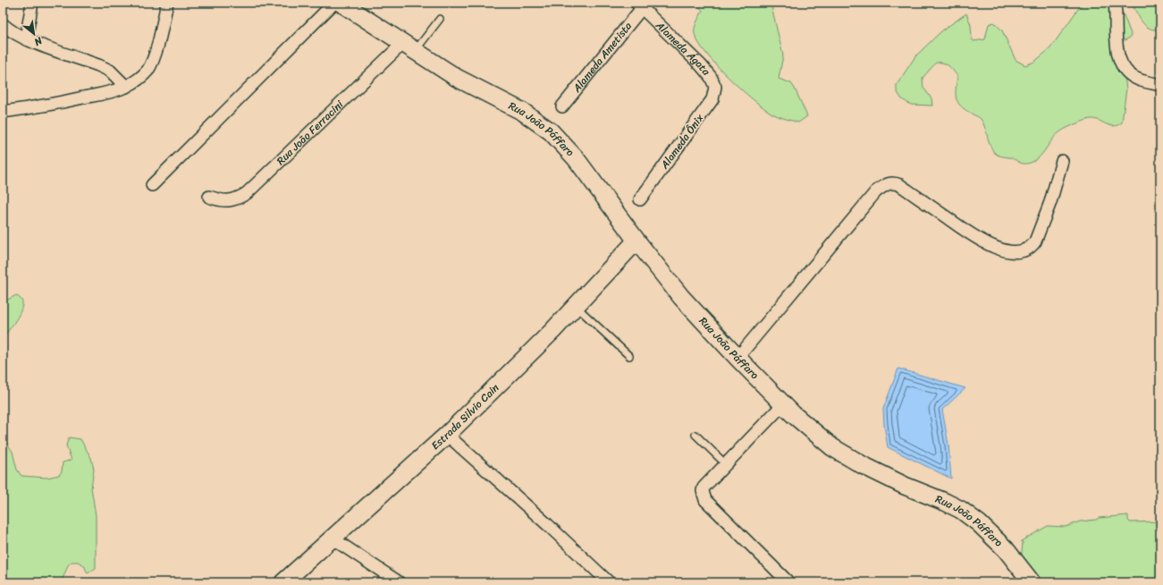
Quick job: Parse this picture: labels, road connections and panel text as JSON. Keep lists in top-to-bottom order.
{
  "streets": {
    "street": [
      "Alameda Ágata",
      "Alameda Ametista",
      "Rua João Páffaro",
      "Rua João Ferracini",
      "Alameda Ônix",
      "Estrada Silvio Cain"
    ]
  },
  "crossings": [
    ["Alameda Ágata", "Alameda Ametista"],
    ["Alameda Ágata", "Alameda Ônix"],
    ["Rua João Páffaro", "Rua João Ferracini"],
    ["Rua João Páffaro", "Estrada Silvio Cain"]
  ],
  "north": "bottom right"
}
